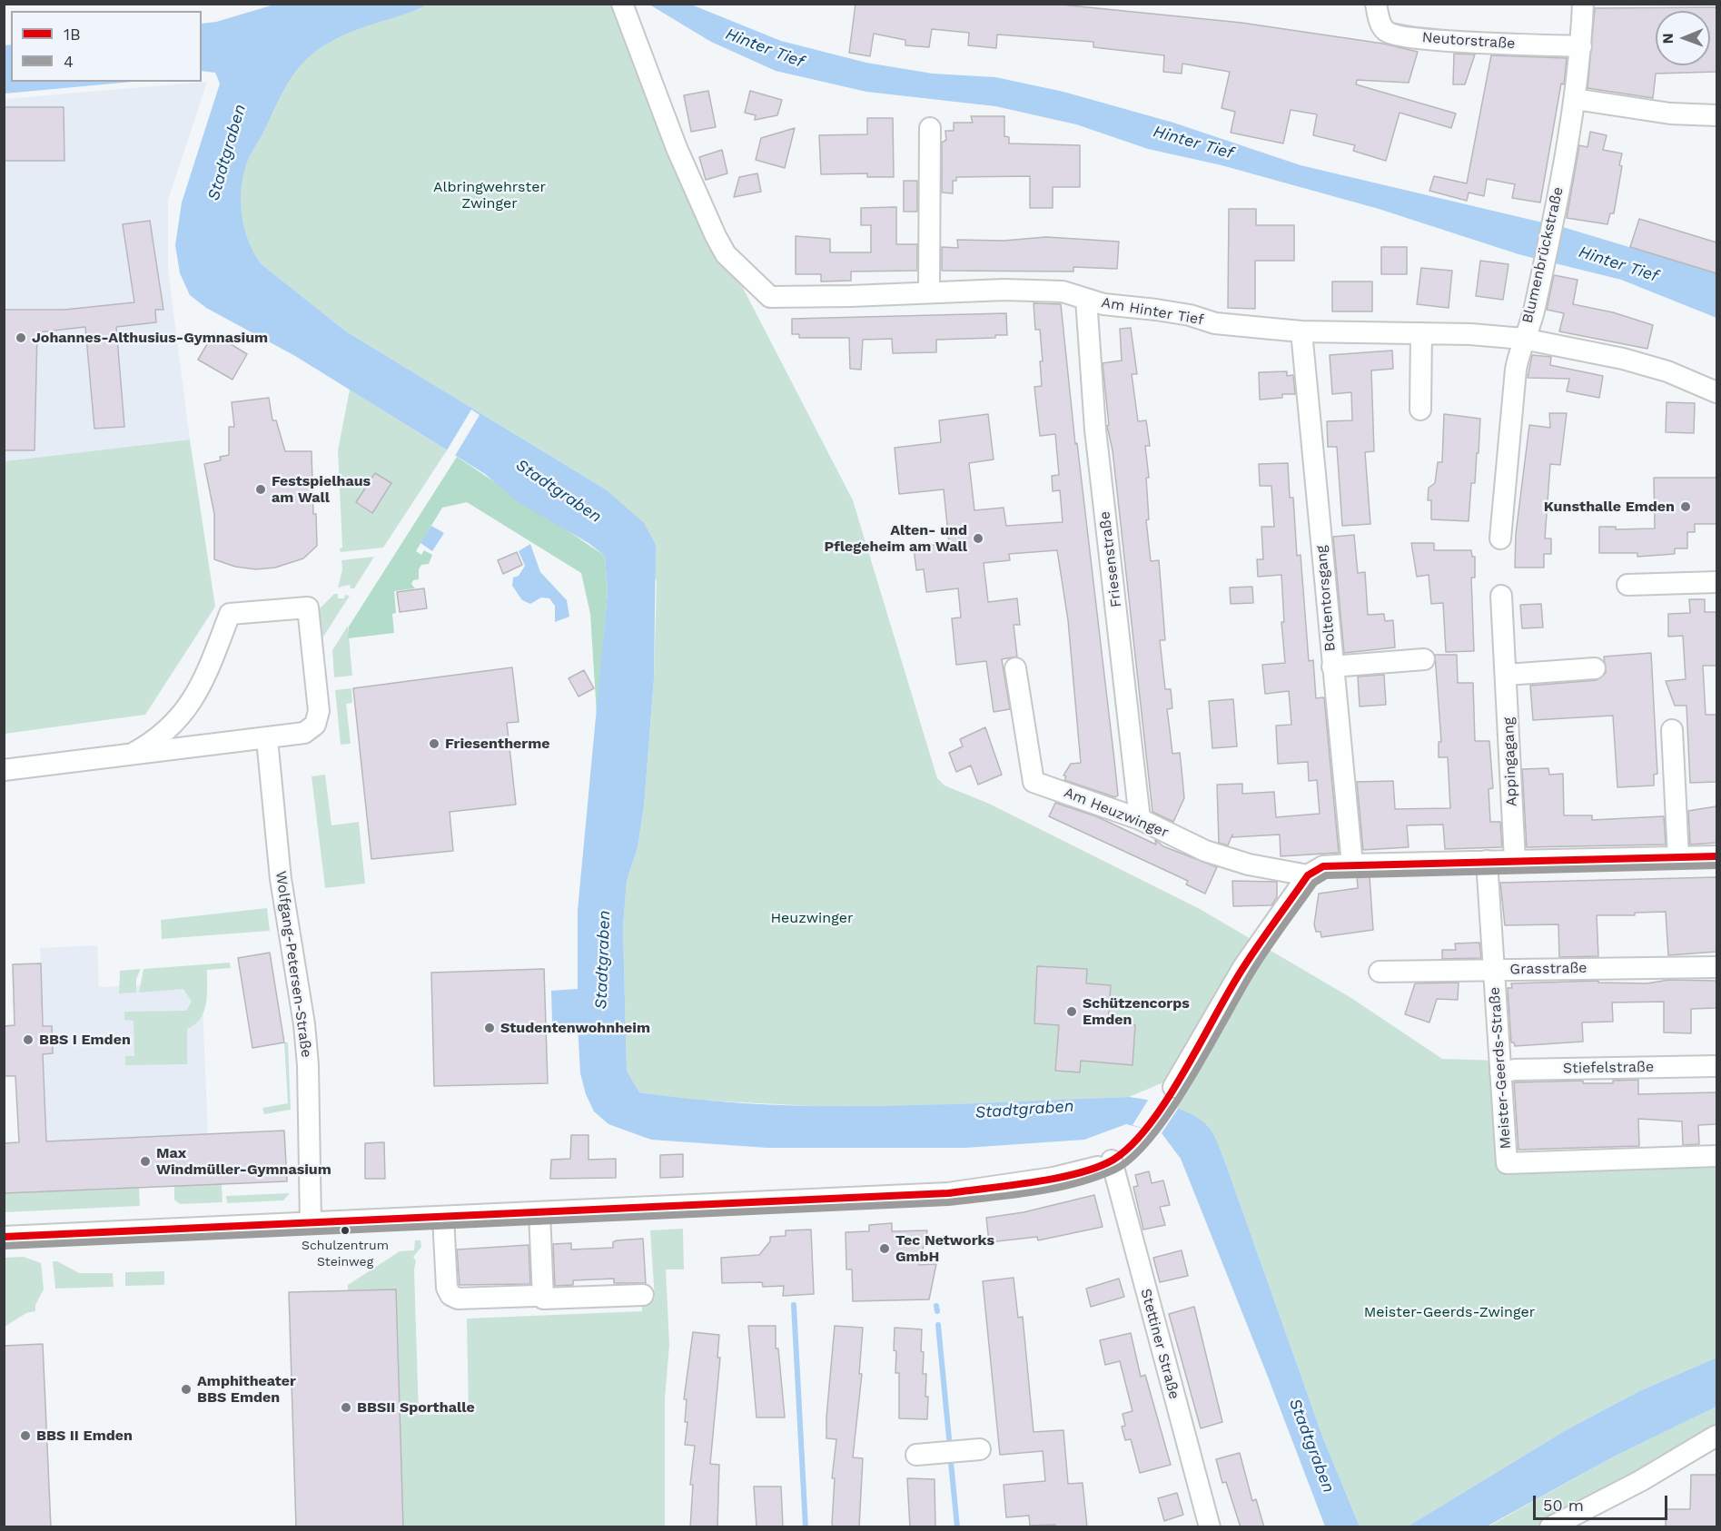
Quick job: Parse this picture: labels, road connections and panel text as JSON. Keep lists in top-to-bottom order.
{
  "streets": {
    "street": [
      "Neutorstraße",
      "Blumenbrückstraße",
      "Am Hinter Tief",
      "Friesenstraße",
      "Boltentorsgang",
      "Appingagang",
      "Am Heuzwinger",
      "Wolfgang-Petersen-Straße",
      "Grasstraße",
      "Meister-Geerds-Straße",
      "Stiefelstraße",
      "Stettiner Straße"
    ]
  },
  "crossings": [
    ["Neutorstraße", "Blumenbrückstraße"],
    ["Blumenbrückstraße", "Am Hinter Tief"],
    ["Am Hinter Tief", "Friesenstraße"],
    ["Am Hinter Tief", "Boltentorsgang"],
    ["Friesenstraße", "Am Heuzwinger"],
    ["Grasstraße", "Meister-Geerds-Straße"],
    ["Meister-Geerds-Straße", "Stiefelstraße"]
  ],
  "water": ["Hinter Tief", "Stadtgraben"],
  "parks": ["Albringwehrster Zwinger", "Heuzwinger", "Meister-Geerds-Zwinger"],
  "places": [
    "Johannes-Althusius-Gymnasium",
    "Festspielhaus am Wall",
    "Kunsthalle Emden",
    "Alten- und Pflegeheim am Wall",
    "Friesentherme",
    "Schützencorps Emden",
    "Studentenwohnheim",
    "BBS I Emden",
    "Max Windmüller-Gymnasium",
    "Schulzentrum Steinweg",
    "Tec Networks GmbH",
    "Amphitheater BBS Emden",
    "BBSII Sporthalle",
    "BBS II Emden"
  ],
  "lines": ["transit line 1B", "transit line 4"],
  "legend": ["1B", "4"],
  "scale_bar": "50 m",
  "north": "left"
}
